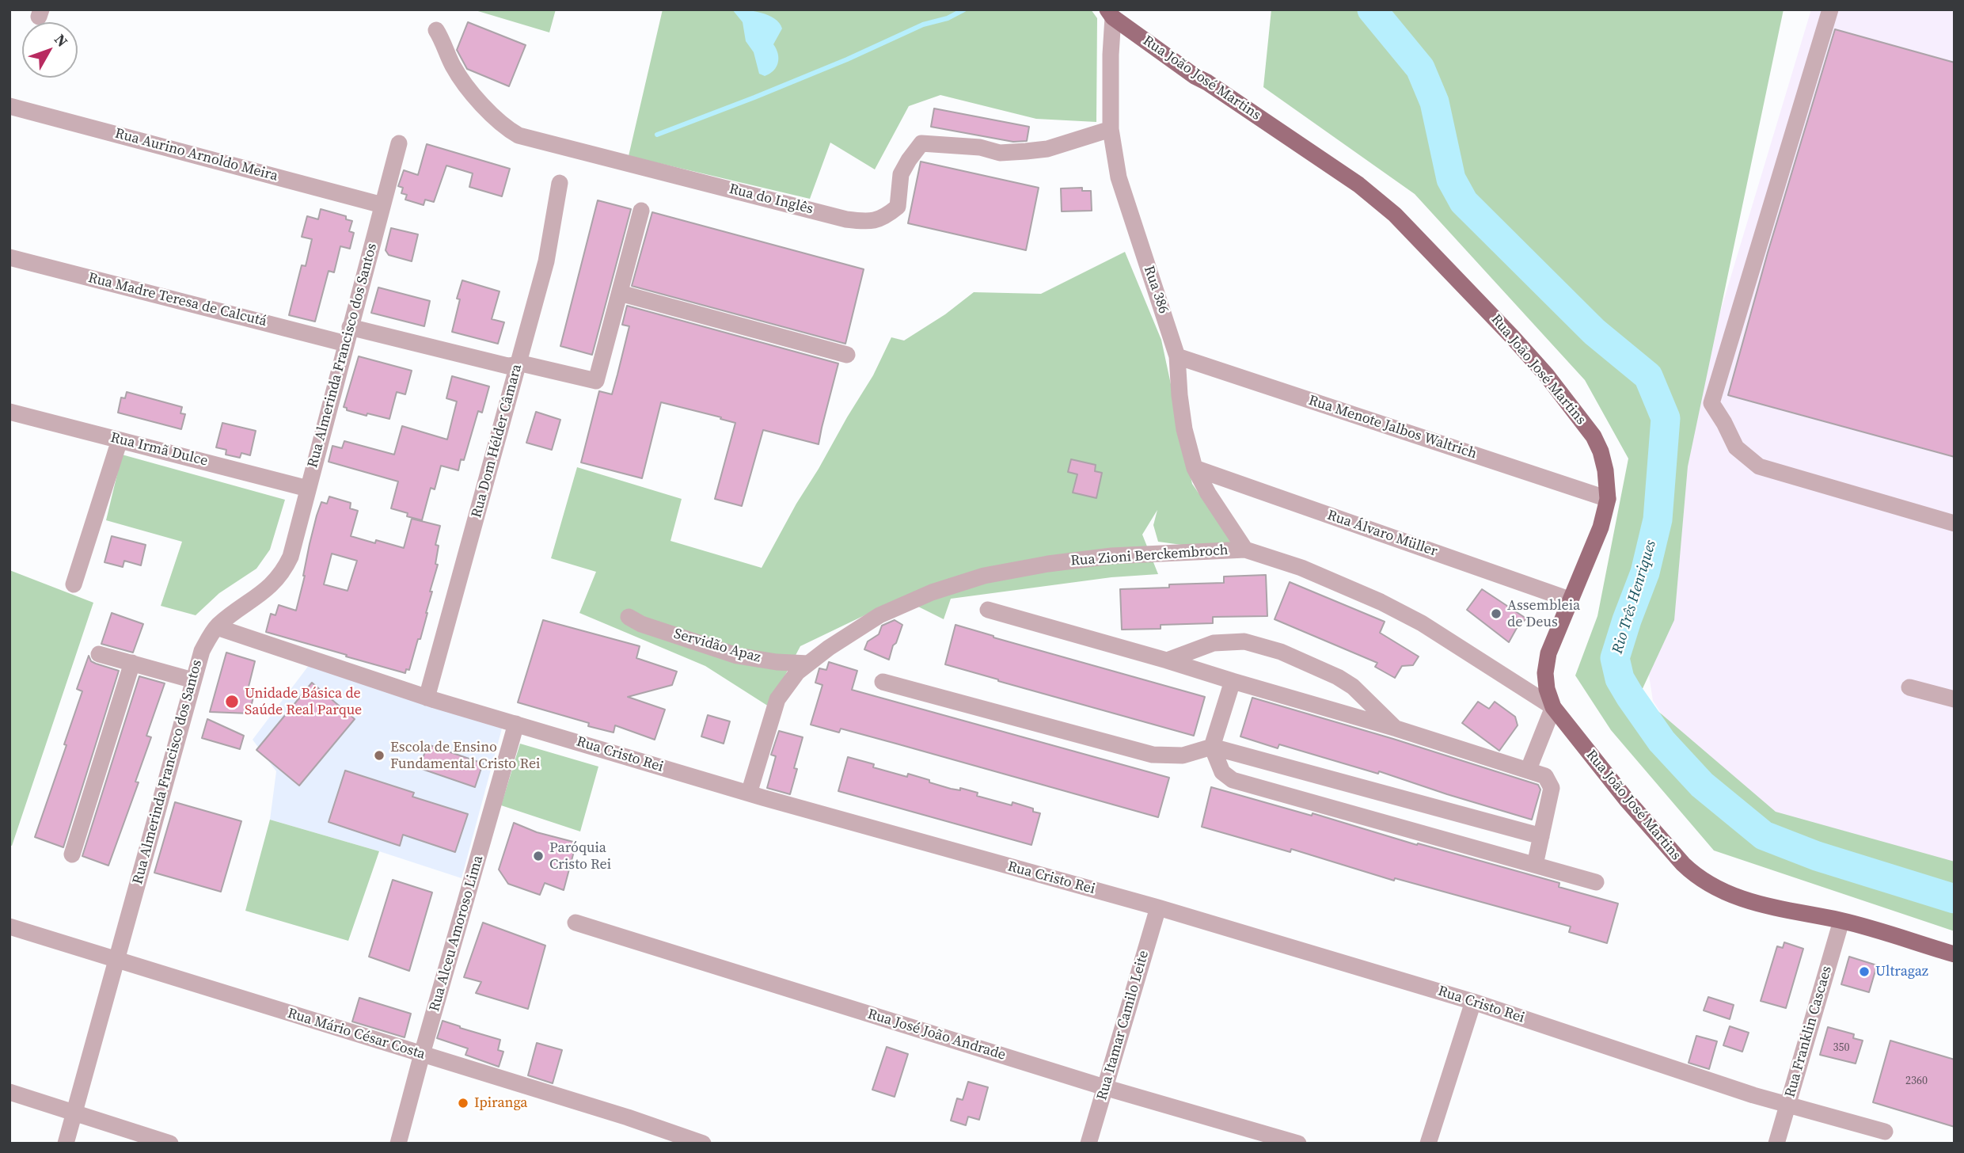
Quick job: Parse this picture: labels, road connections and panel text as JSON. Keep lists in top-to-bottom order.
{
  "streets": {
    "main road": ["Rua João José Martins"],
    "street": [
      "Rua Aurino Arnoldo Meira",
      "Rua do Inglês",
      "Rua 386",
      "Rua Madre Teresa de Calcutá",
      "Rua Almerinda Francisco dos Santos",
      "Rua Menote Jalbos Waltrich",
      "Rua Dom Hélder Câmara",
      "Rua Irmã Dulce",
      "Rua Álvaro Müller",
      "Rua Zioni Berckembroch",
      "Servidão Apaz",
      "Rua Cristo Rei",
      "Rua Alceu Amoroso Lima",
      "Rua Itamar Camilo Leite",
      "Rua Franklin Cascaes",
      "Rua Mário César Costa",
      "Rua José João Andrade"
    ]
  },
  "crossings": [
    ["Rua João José Martins", "Rua 386"],
    ["Rua João José Martins", "Rua Menote Jalbos Waltrich"],
    ["Rua João José Martins", "Rua Álvaro Müller"],
    ["Rua João José Martins", "Rua Zioni Berckembroch"],
    ["Rua João José Martins", "Rua Franklin Cascaes"],
    ["Rua Aurino Arnoldo Meira", "Rua Almerinda Francisco dos Santos"],
    ["Rua do Inglês", "Rua 386"],
    ["Rua 386", "Rua Menote Jalbos Waltrich"],
    ["Rua 386", "Rua Álvaro Müller"],
    ["Rua 386", "Rua Zioni Berckembroch"],
    ["Rua Madre Teresa de Calcutá", "Rua Almerinda Francisco dos Santos"],
    ["Rua Almerinda Francisco dos Santos", "Rua Irmã Dulce"],
    ["Rua Almerinda Francisco dos Santos", "Rua Cristo Rei"],
    ["Rua Almerinda Francisco dos Santos", "Rua Mário César Costa"],
    ["Rua Dom Hélder Câmara", "Rua Cristo Rei"],
    ["Rua Zioni Berckembroch", "Servidão Apaz"],
    ["Rua Zioni Berckembroch", "Rua Cristo Rei"],
    ["Rua Cristo Rei", "Rua Alceu Amoroso Lima"],
    ["Rua Cristo Rei", "Rua Itamar Camilo Leite"],
    ["Rua Cristo Rei", "Rua Franklin Cascaes"],
    ["Rua Alceu Amoroso Lima", "Rua Mário César Costa"],
    ["Rua Itamar Camilo Leite", "Rua José João Andrade"]
  ],
  "water": ["Rio Três Henriques"],
  "places": [
    "Assembleia de Deus",
    "Unidade Básica de Saúde Real Parque",
    "Escola de Ensino Fundamental Cristo Rei",
    "Paróquia Cristo Rei",
    "Ultragaz",
    "Ipiranga"
  ],
  "house_numbers": ["350", "2360"],
  "north": "top right"
}
